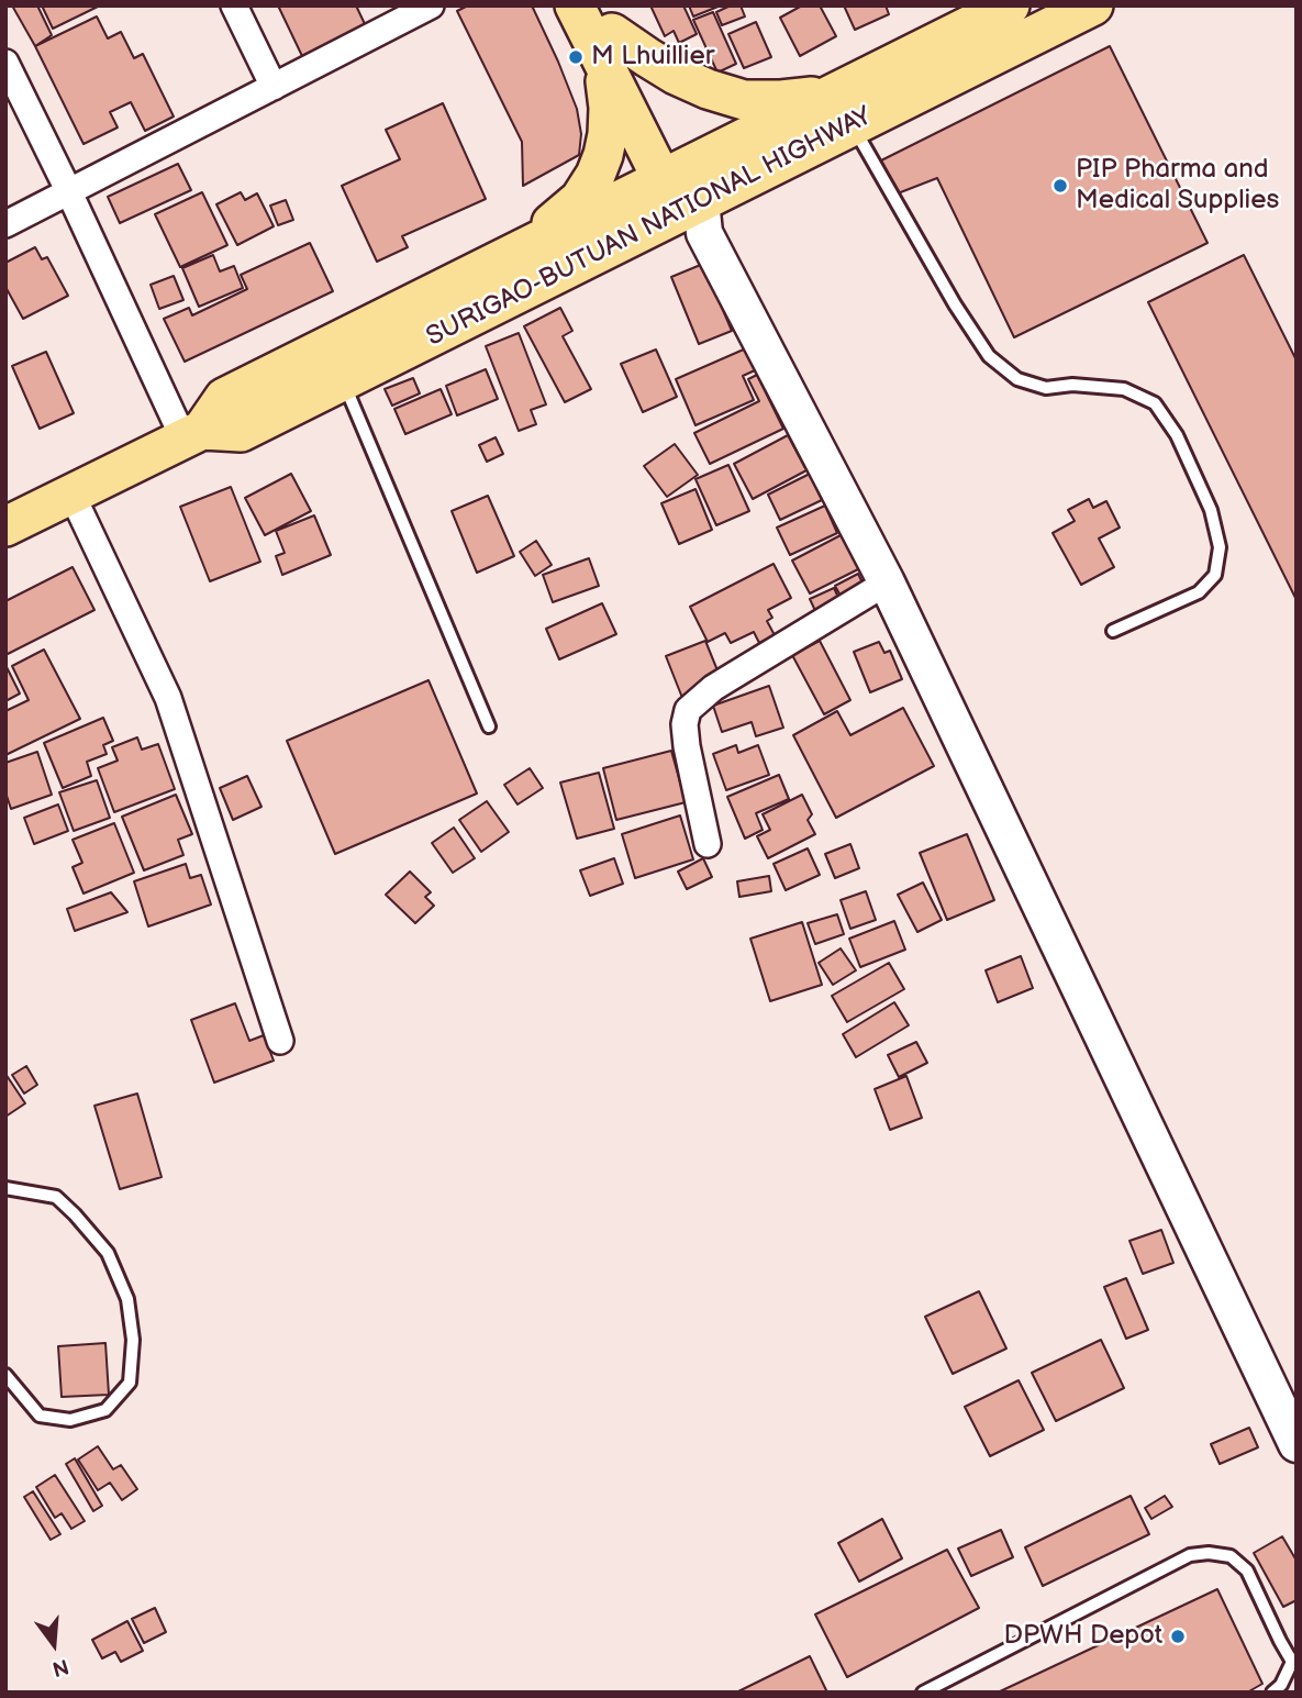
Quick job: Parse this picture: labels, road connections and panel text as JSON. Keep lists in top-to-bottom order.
{
  "streets": {
    "main road": ["SURIGAO-BUTUAN NATIONAL HIGHWAY"]
  },
  "places": ["M Lhuillier", "PIP Pharma and Medical Supplies", "DPWH Depot"],
  "north": "bottom"
}
